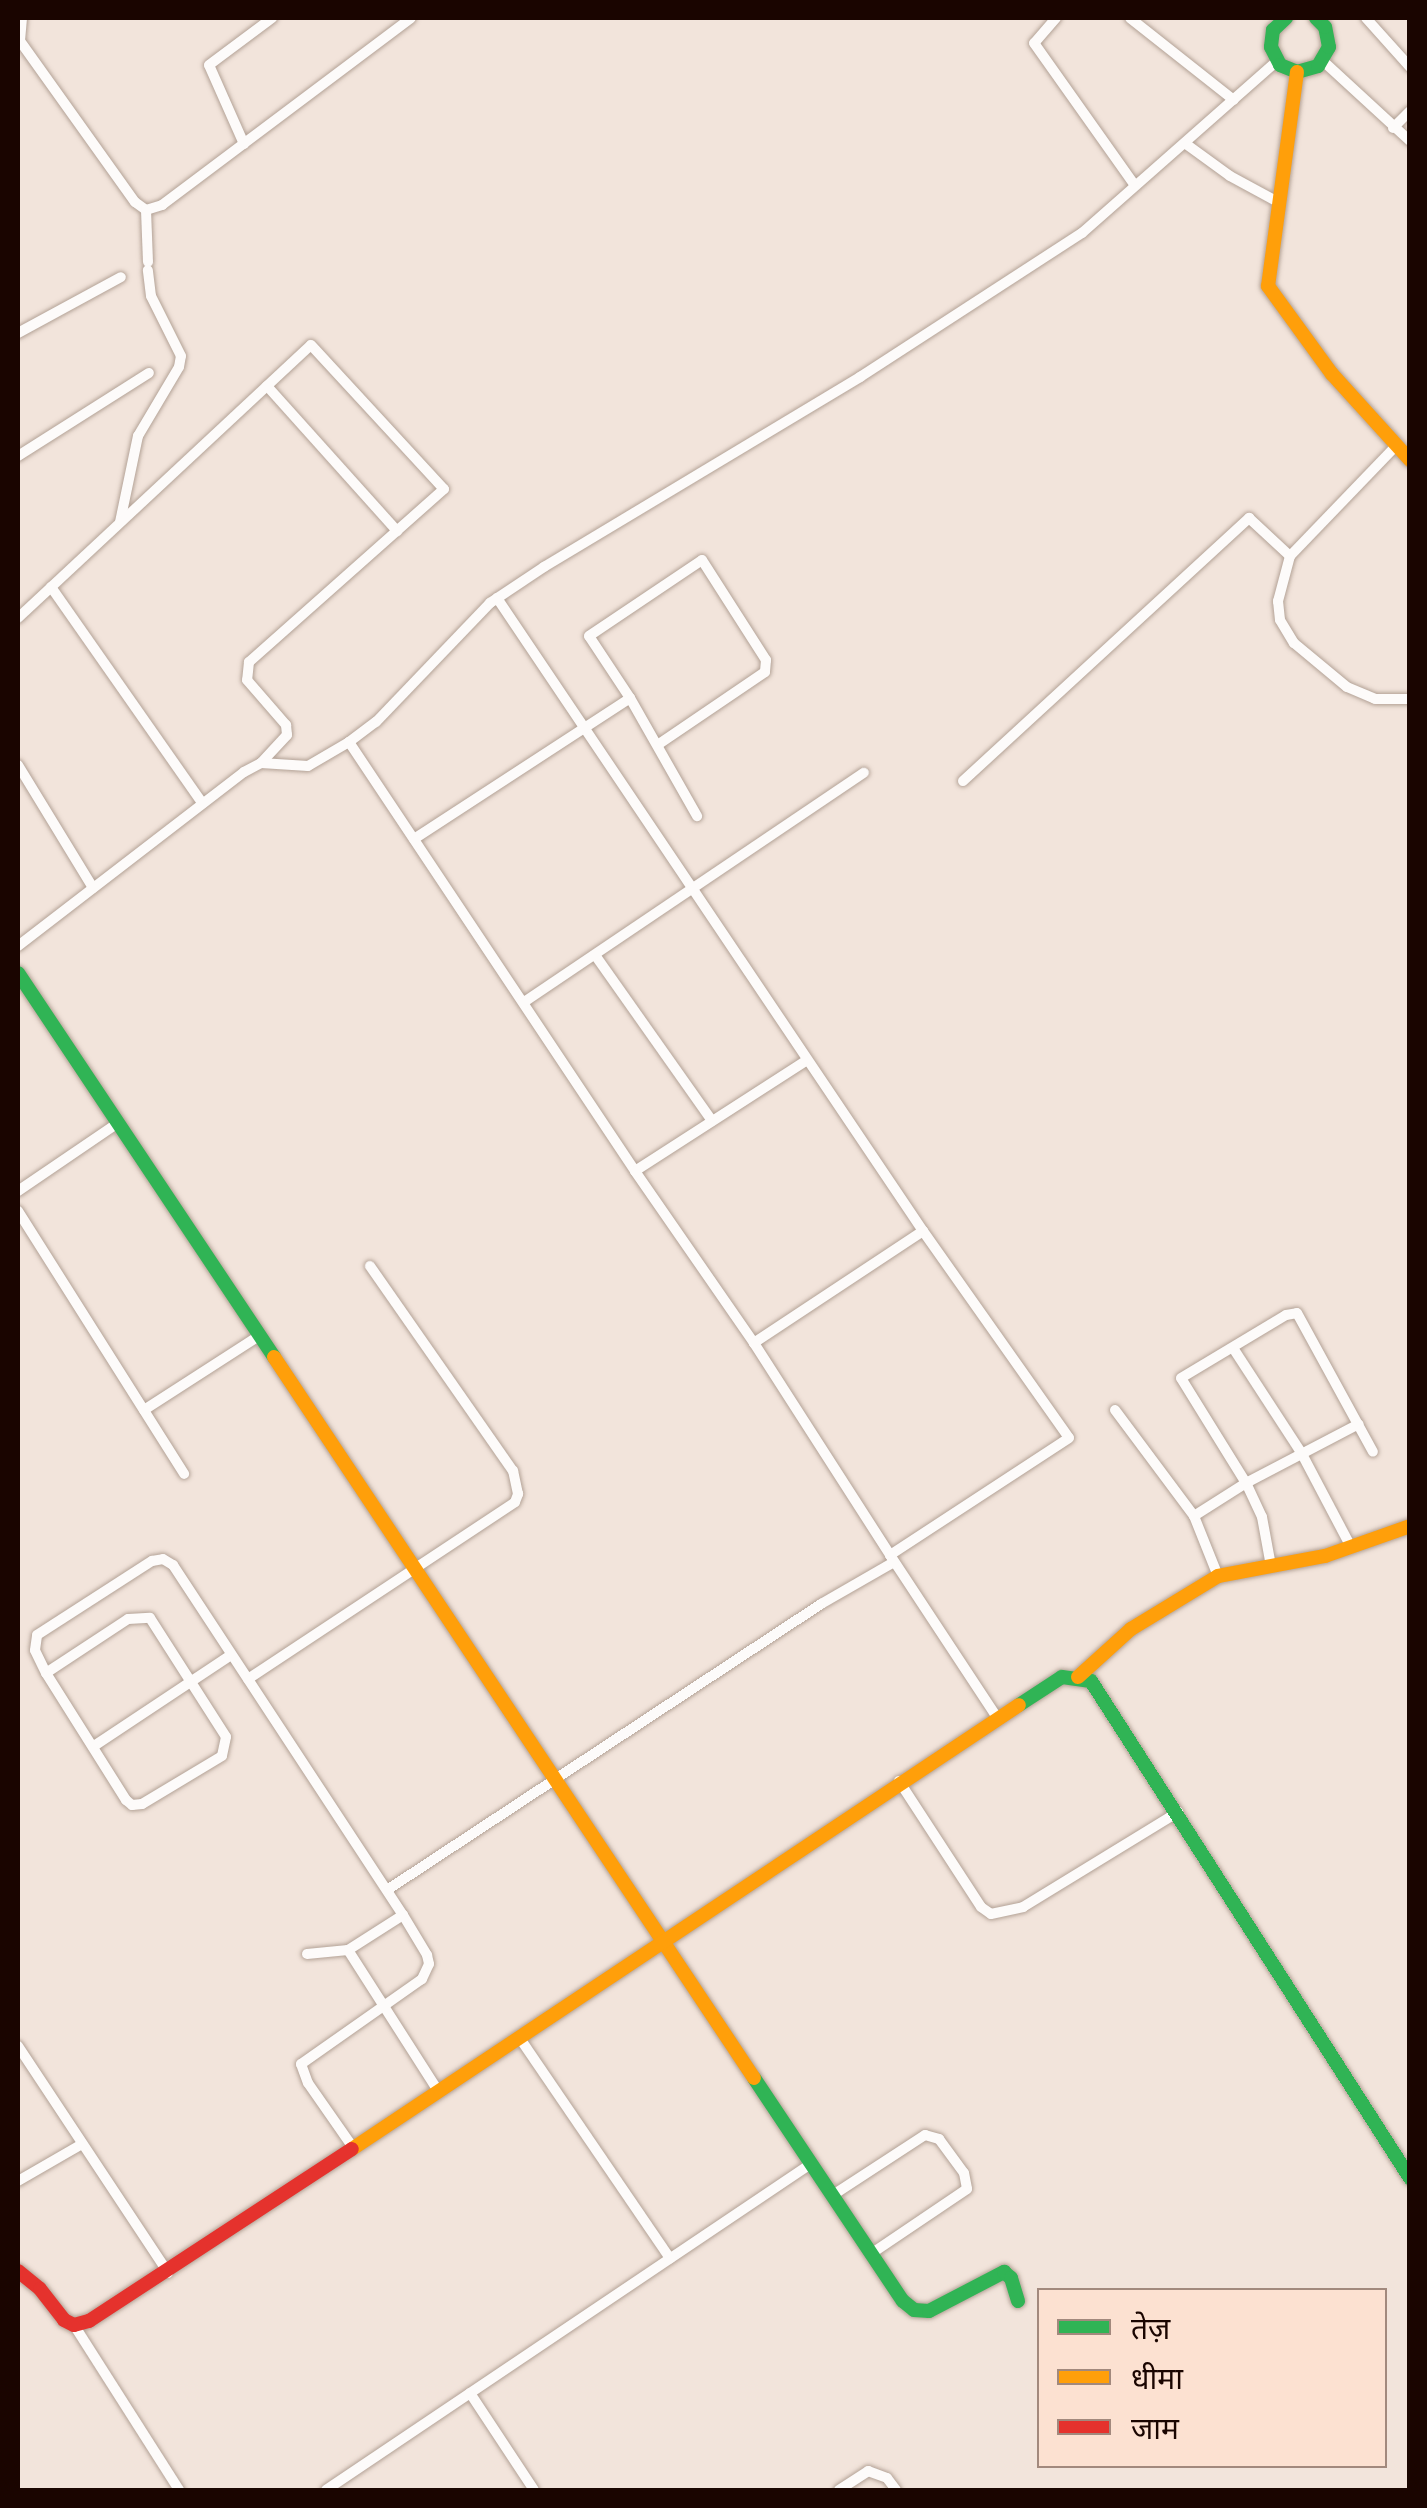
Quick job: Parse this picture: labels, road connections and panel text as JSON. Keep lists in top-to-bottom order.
{
  "legend": ["तेज़", "धीमा", "जाम"]
}
